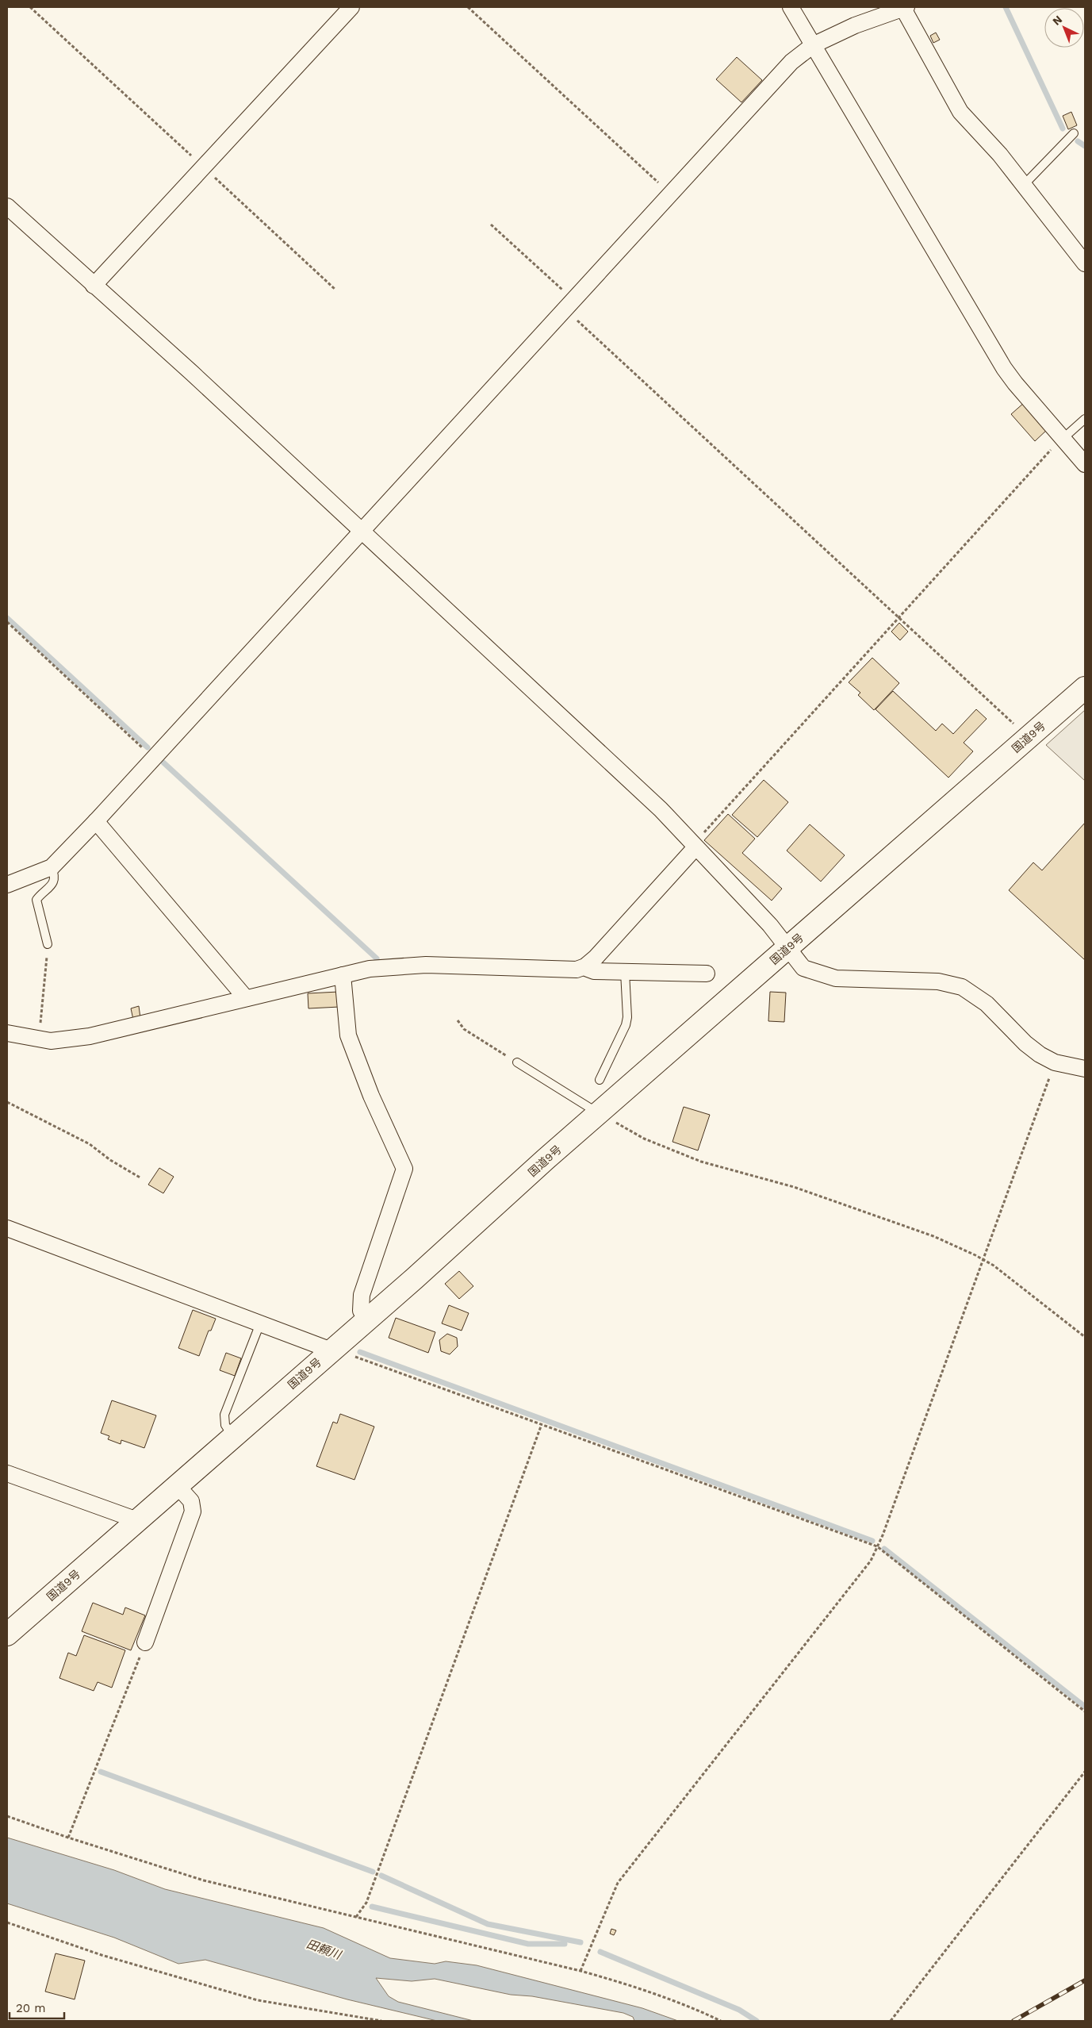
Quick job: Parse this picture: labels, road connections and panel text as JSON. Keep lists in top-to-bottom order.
{
  "streets": {
    "highway": ["国道9号"]
  },
  "water": ["田頼川"],
  "scale_bar": "20 m",
  "north": "top left"
}
